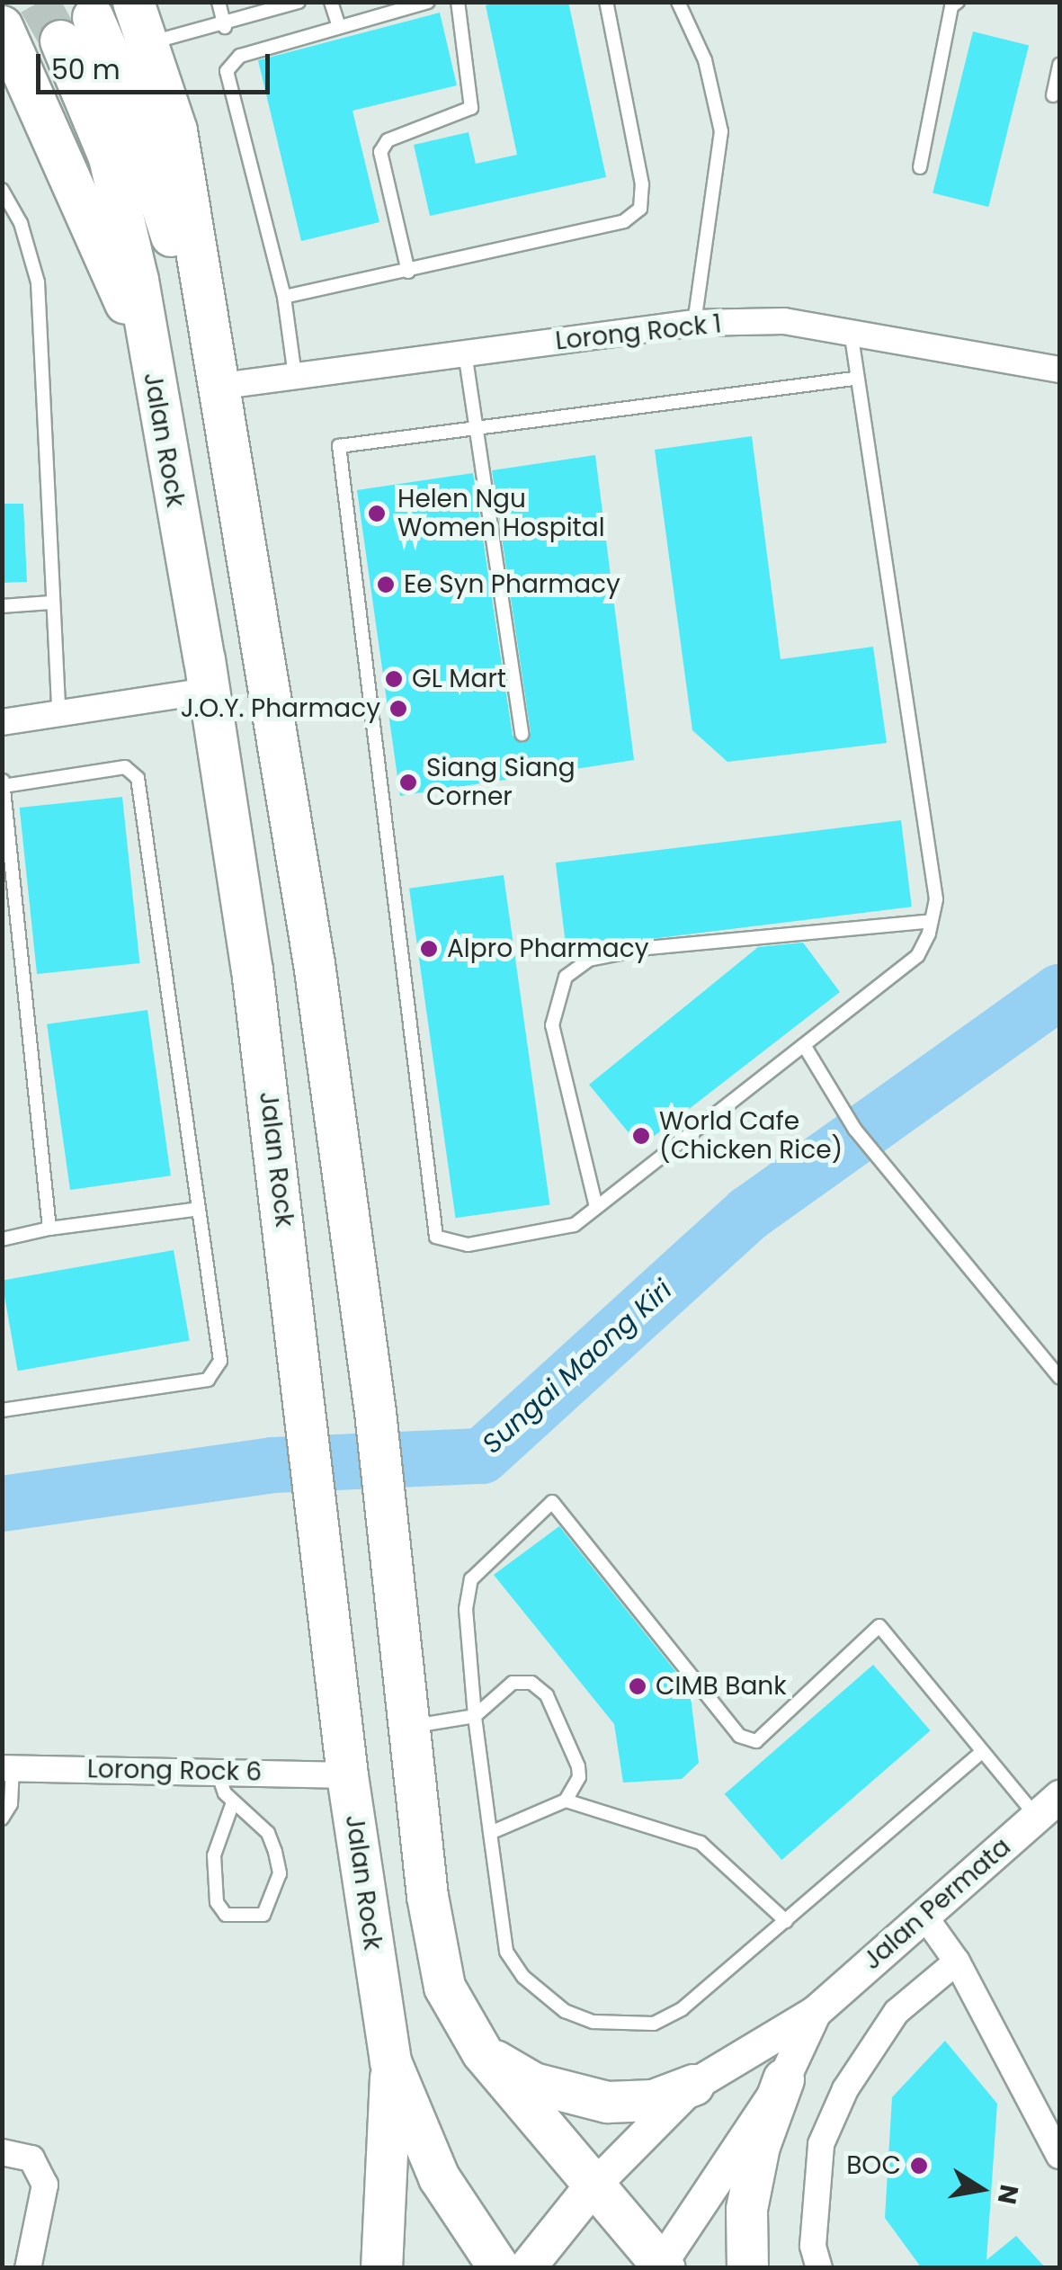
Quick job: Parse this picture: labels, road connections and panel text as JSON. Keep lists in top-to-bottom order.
{
  "streets": {
    "main road": ["Jalan Rock"],
    "street": ["Lorong Rock 1", "Lorong Rock 6", "Jalan Permata"]
  },
  "crossings": [
    ["Lorong Rock 1", "Jalan Rock"],
    ["Jalan Rock", "Lorong Rock 6"]
  ],
  "water": ["Sungai Maong Kiri"],
  "places": [
    "Helen Ngu Women Hospital",
    "Ee Syn Pharmacy",
    "GL Mart",
    "J.O.Y. Pharmacy",
    "Siang Siang Corner",
    "Alpro Pharmacy",
    "World Cafe (Chicken Rice)",
    "CIMB Bank",
    "BOC"
  ],
  "scale_bar": "50 m",
  "north": "right"
}
